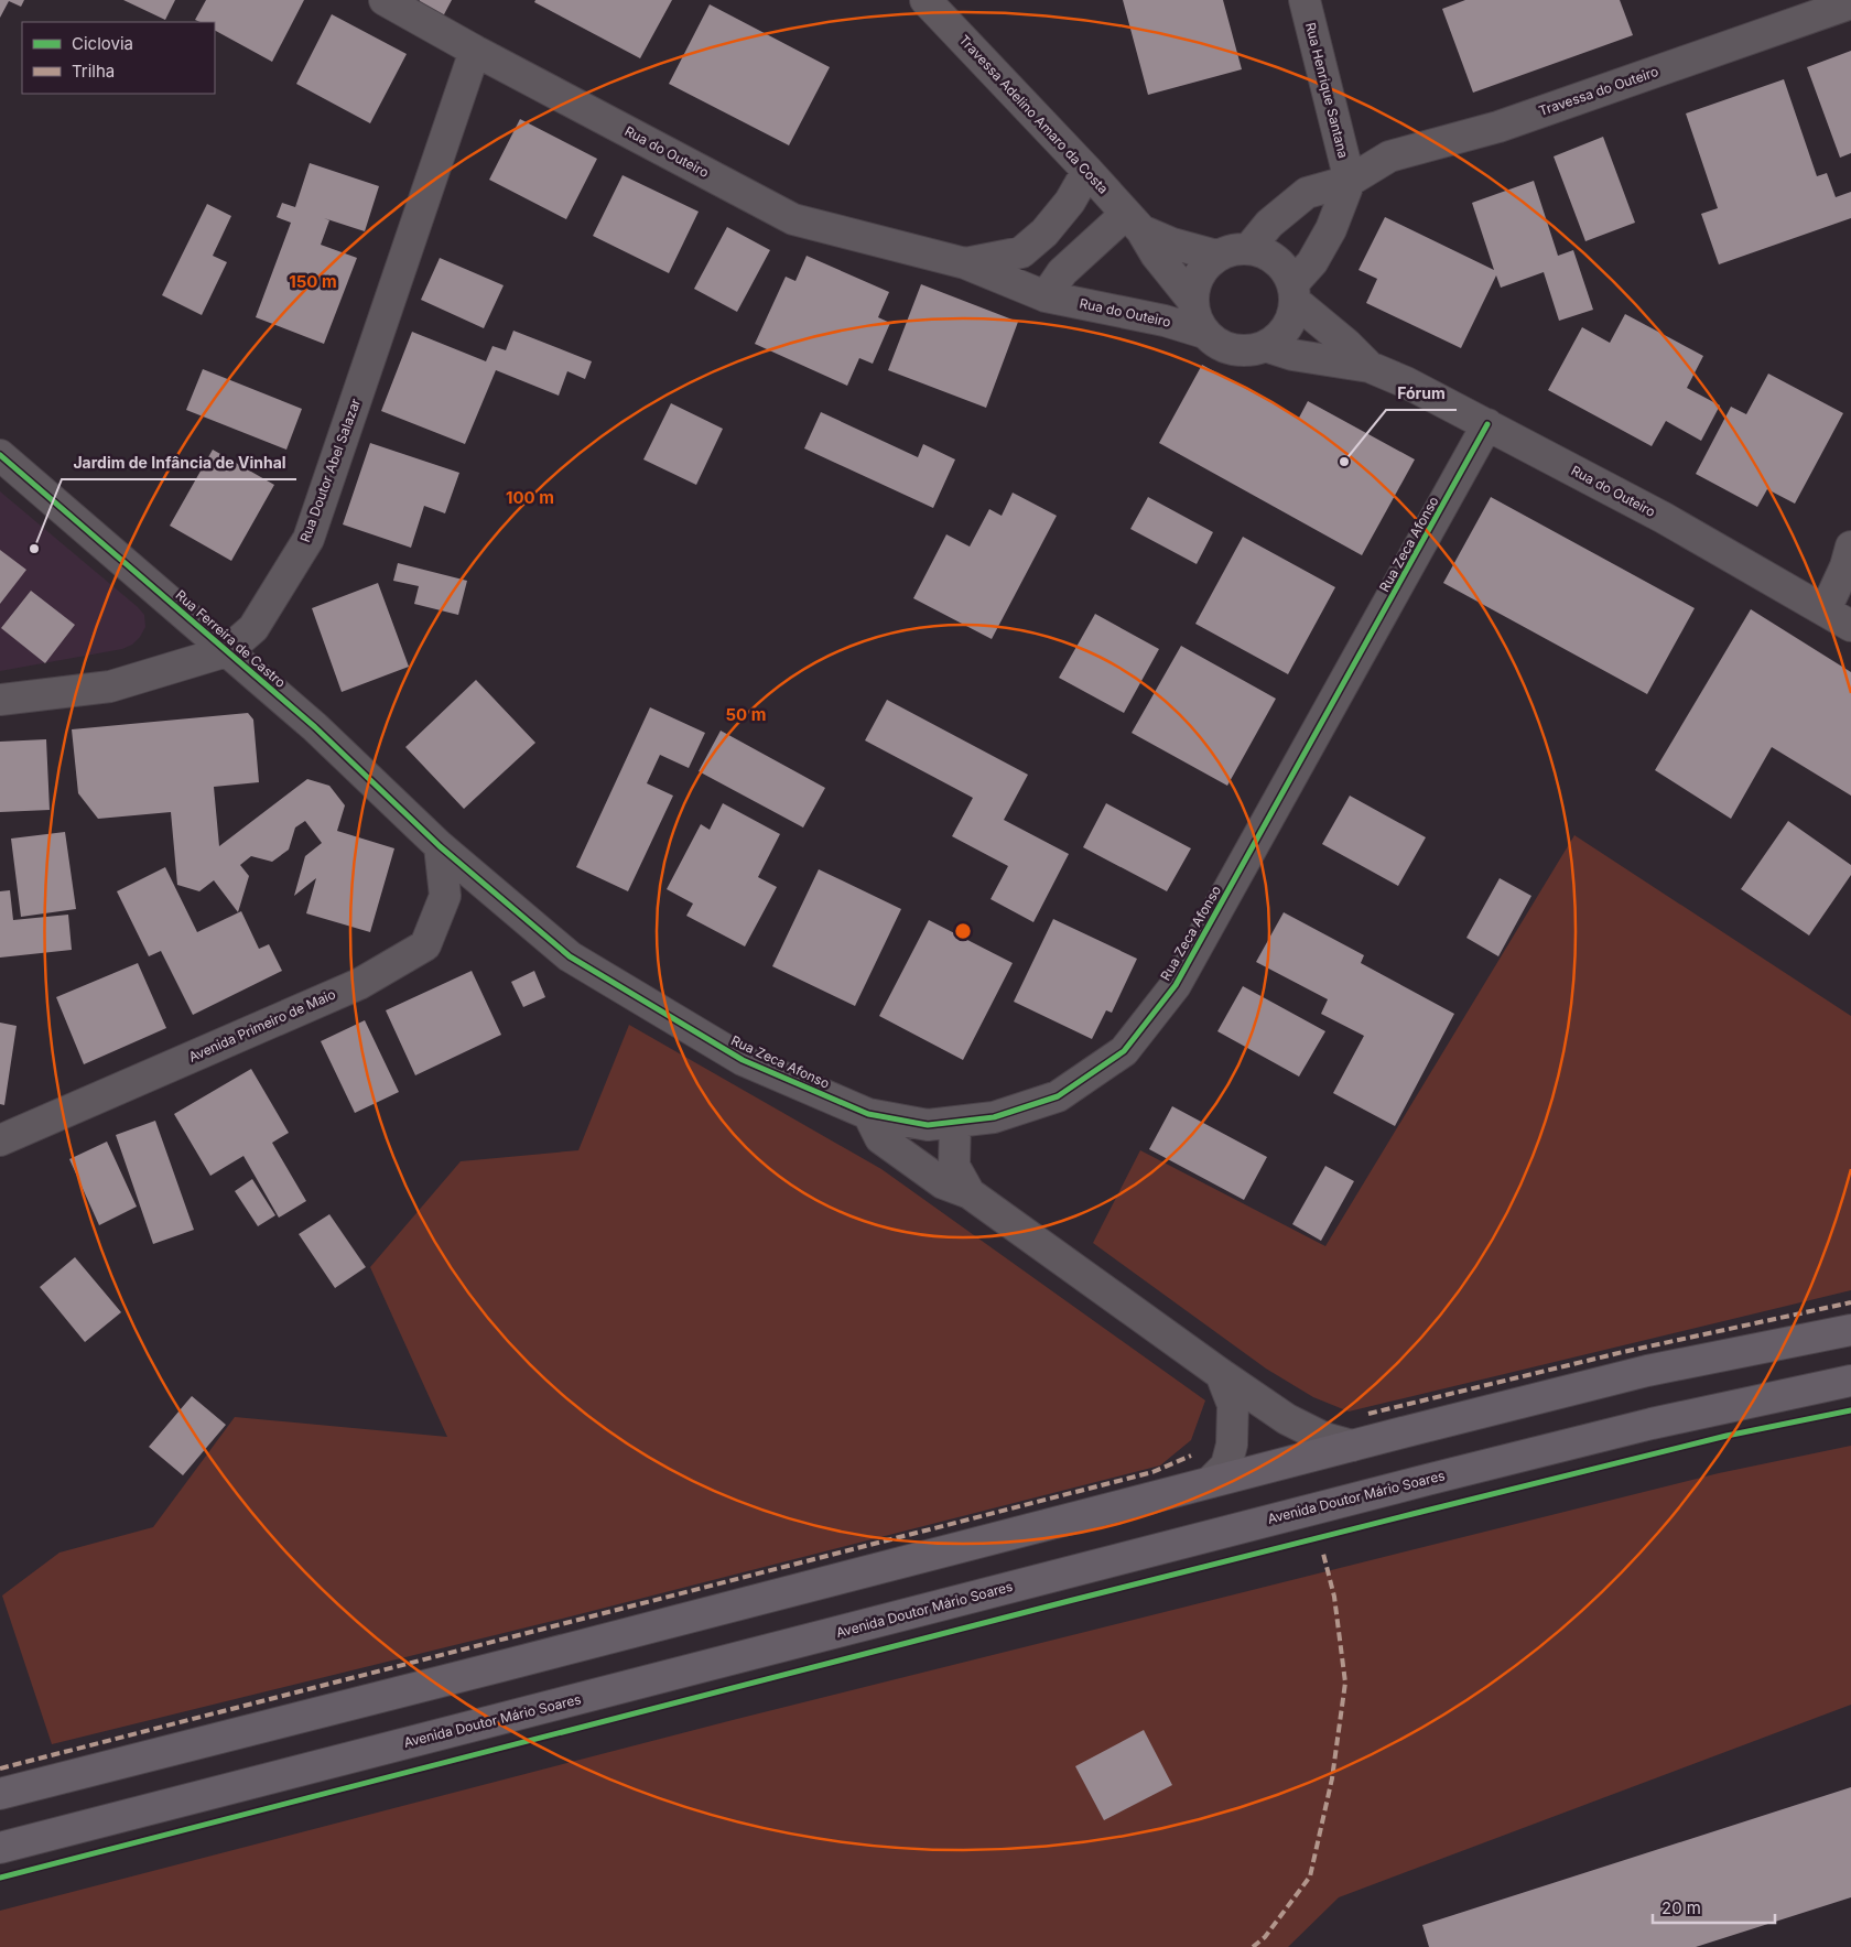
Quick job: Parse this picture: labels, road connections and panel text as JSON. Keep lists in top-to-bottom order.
{
  "streets": {
    "main road": ["Avenida Doutor Mário Soares"],
    "street": [
      "Rua Henrique Santana",
      "Travessa do Outeiro",
      "Travessa Adelino Amaro da Costa",
      "Rua do Outeiro",
      "Rua Doutor Abel Salazar",
      "Rua Zeca Afonso",
      "Rua Ferreira de Castro",
      "Avenida Primeiro de Maio"
    ]
  },
  "crossings": [
    ["Rua Henrique Santana", "Travessa do Outeiro"],
    ["Travessa do Outeiro", "Travessa Adelino Amaro da Costa"],
    ["Travessa do Outeiro", "Rua do Outeiro"],
    ["Travessa Adelino Amaro da Costa", "Rua do Outeiro"],
    ["Rua do Outeiro", "Rua Doutor Abel Salazar"],
    ["Rua do Outeiro", "Rua Zeca Afonso"],
    ["Rua Doutor Abel Salazar", "Rua Ferreira de Castro"],
    ["Rua Zeca Afonso", "Rua Ferreira de Castro"],
    ["Rua Zeca Afonso", "Avenida Primeiro de Maio"],
    ["Rua Ferreira de Castro", "Avenida Primeiro de Maio"]
  ],
  "places": ["Fórum", "Jardim de Infância de Vinhal"],
  "legend": ["Ciclovia", "Trilha"],
  "scale_bar": "20 m",
  "rings": ["150 m", "100 m", "50 m"]
}
